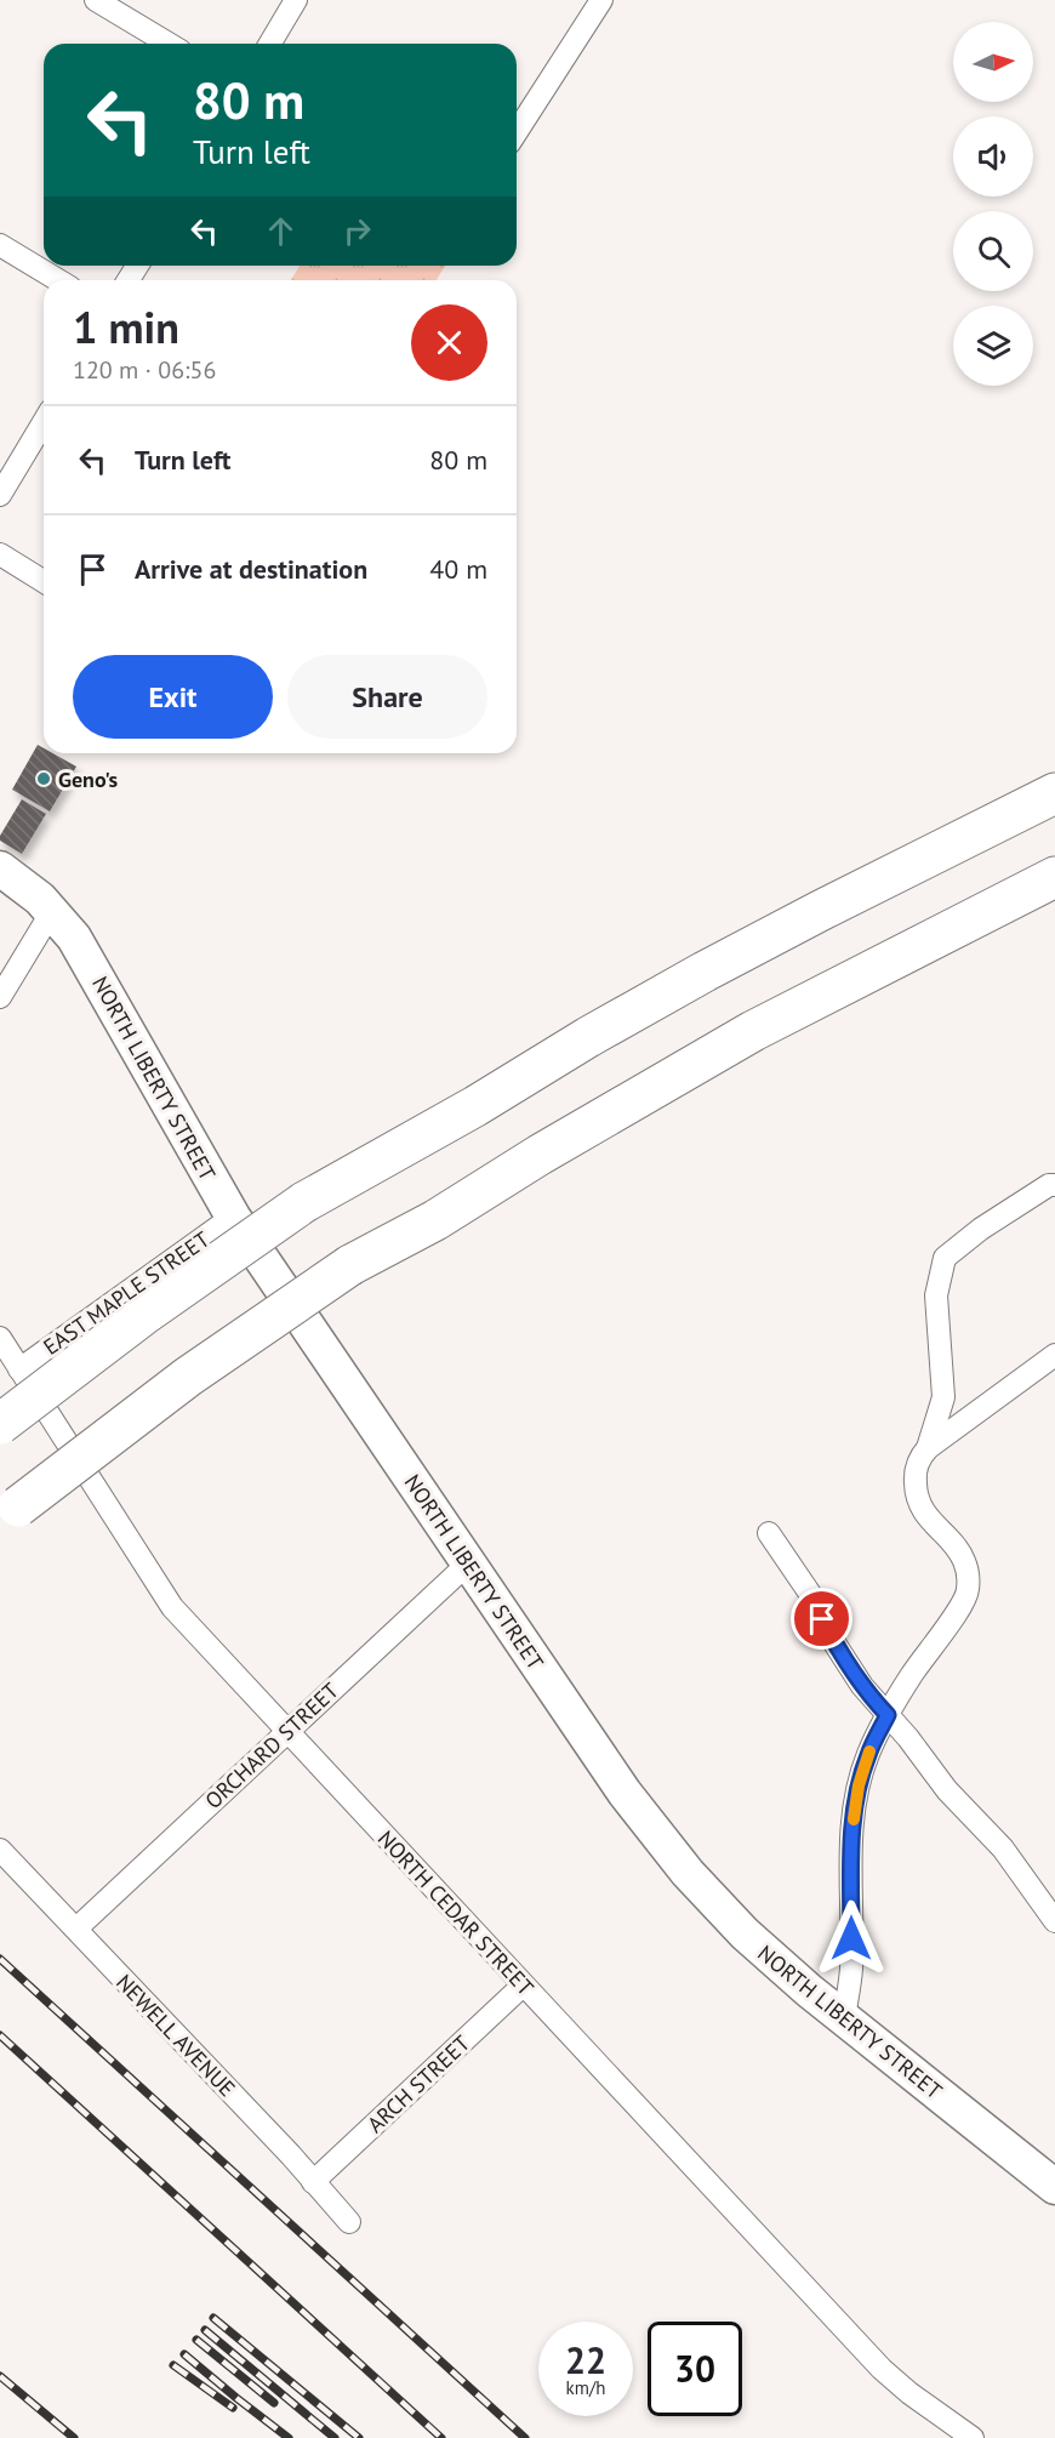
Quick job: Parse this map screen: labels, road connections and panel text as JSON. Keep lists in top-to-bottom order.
{
  "streets": {
    "main road": ["NORTH LIBERTY STREET"],
    "street": [
      "EAST MAPLE STREET",
      "ORCHARD STREET",
      "NORTH CEDAR STREET",
      "NEWELL AVENUE",
      "ARCH STREET"
    ]
  },
  "crossings": [
    ["NORTH LIBERTY STREET", "EAST MAPLE STREET"],
    ["NORTH LIBERTY STREET", "ORCHARD STREET"],
    ["EAST MAPLE STREET", "NORTH CEDAR STREET"],
    ["ORCHARD STREET", "NORTH CEDAR STREET"],
    ["ORCHARD STREET", "NEWELL AVENUE"],
    ["NORTH CEDAR STREET", "ARCH STREET"],
    ["NEWELL AVENUE", "ARCH STREET"]
  ],
  "places": ["Geno's"],
  "north": "right",
  "page": {
    "turn": ["80 m", "Turn left"],
    "heading": ["1 min", "120 m · 06:56"],
    "list": [
      {
        "name": "Turn left",
        "value": "80 m"
      },
      {
        "name": "Arrive at destination",
        "value": "40 m"
      }
    ],
    "buttons": ["Exit", "Share"],
    "speed": "22 km/h",
    "limit": "30"
  }
}
